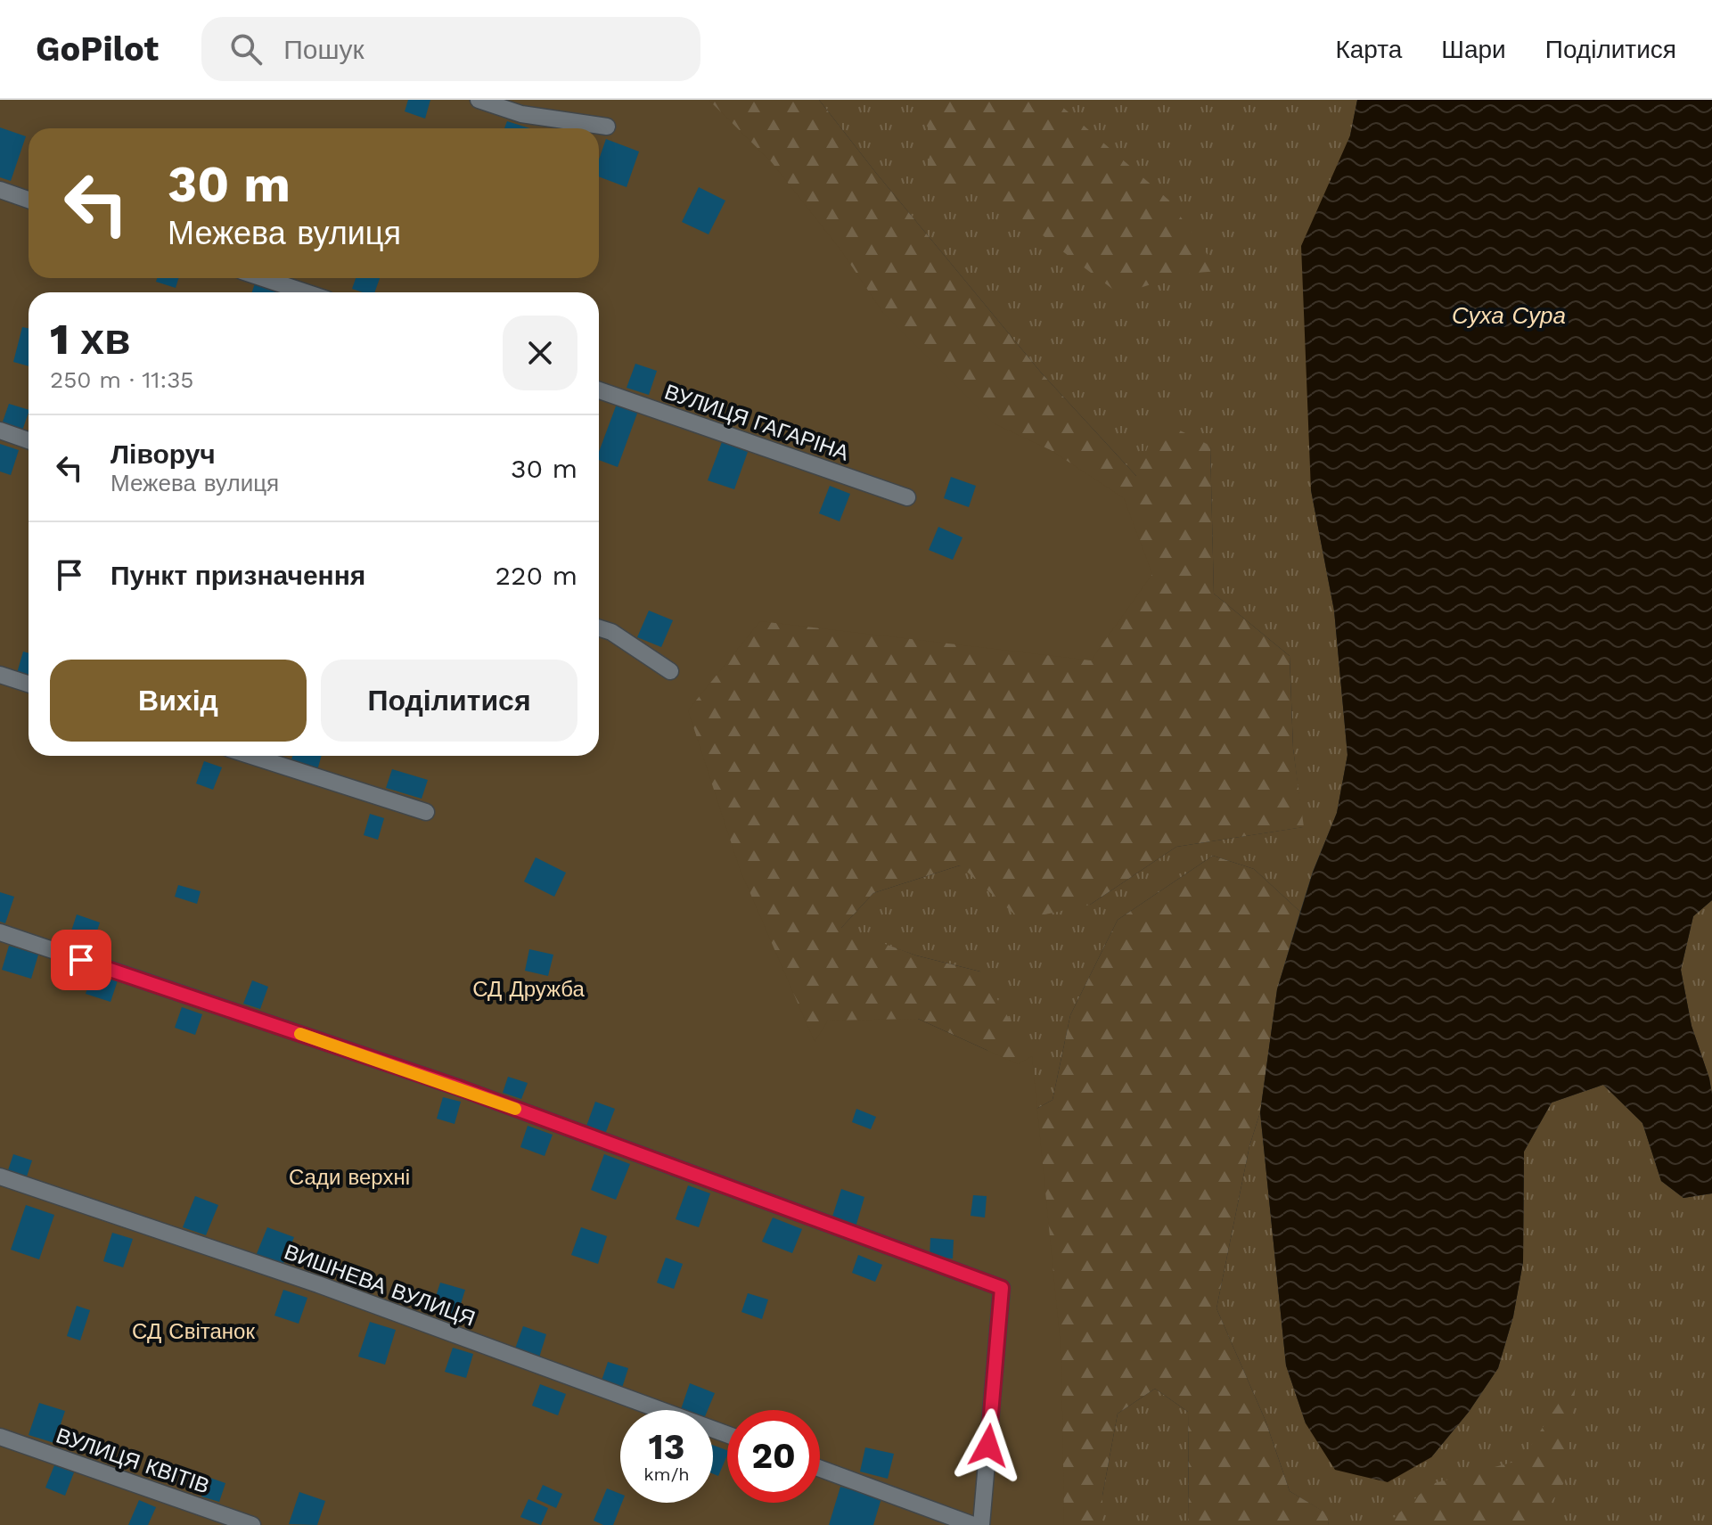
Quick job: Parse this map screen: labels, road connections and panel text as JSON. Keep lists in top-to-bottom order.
{
  "streets": {
    "lane": ["ВУЛИЦЯ ГАГАРІНА", "ВИШНЕВА ВУЛИЦЯ", "ВУЛИЦЯ КВІТІВ"]
  },
  "water": ["Суха Сура"],
  "parks": ["СД Дружба", "Сади верхні", "СД Світанок"],
  "page": {
    "header": "GoPilot",
    "search": "Пошук",
    "nav": ["Карта", "Шари", "Поділитися"],
    "turn": ["30 m", "Межева вулиця"],
    "heading": ["1 хв", "250 m · 11:35"],
    "list": [
      {
        "name": "Ліворуч",
        "note": "Межева вулиця",
        "value": "30 m"
      },
      {
        "name": "Пункт призначення",
        "value": "220 m"
      }
    ],
    "buttons": ["Вихід", "Поділитися"],
    "speed": "13 km/h",
    "limit": "20"
  }
}
